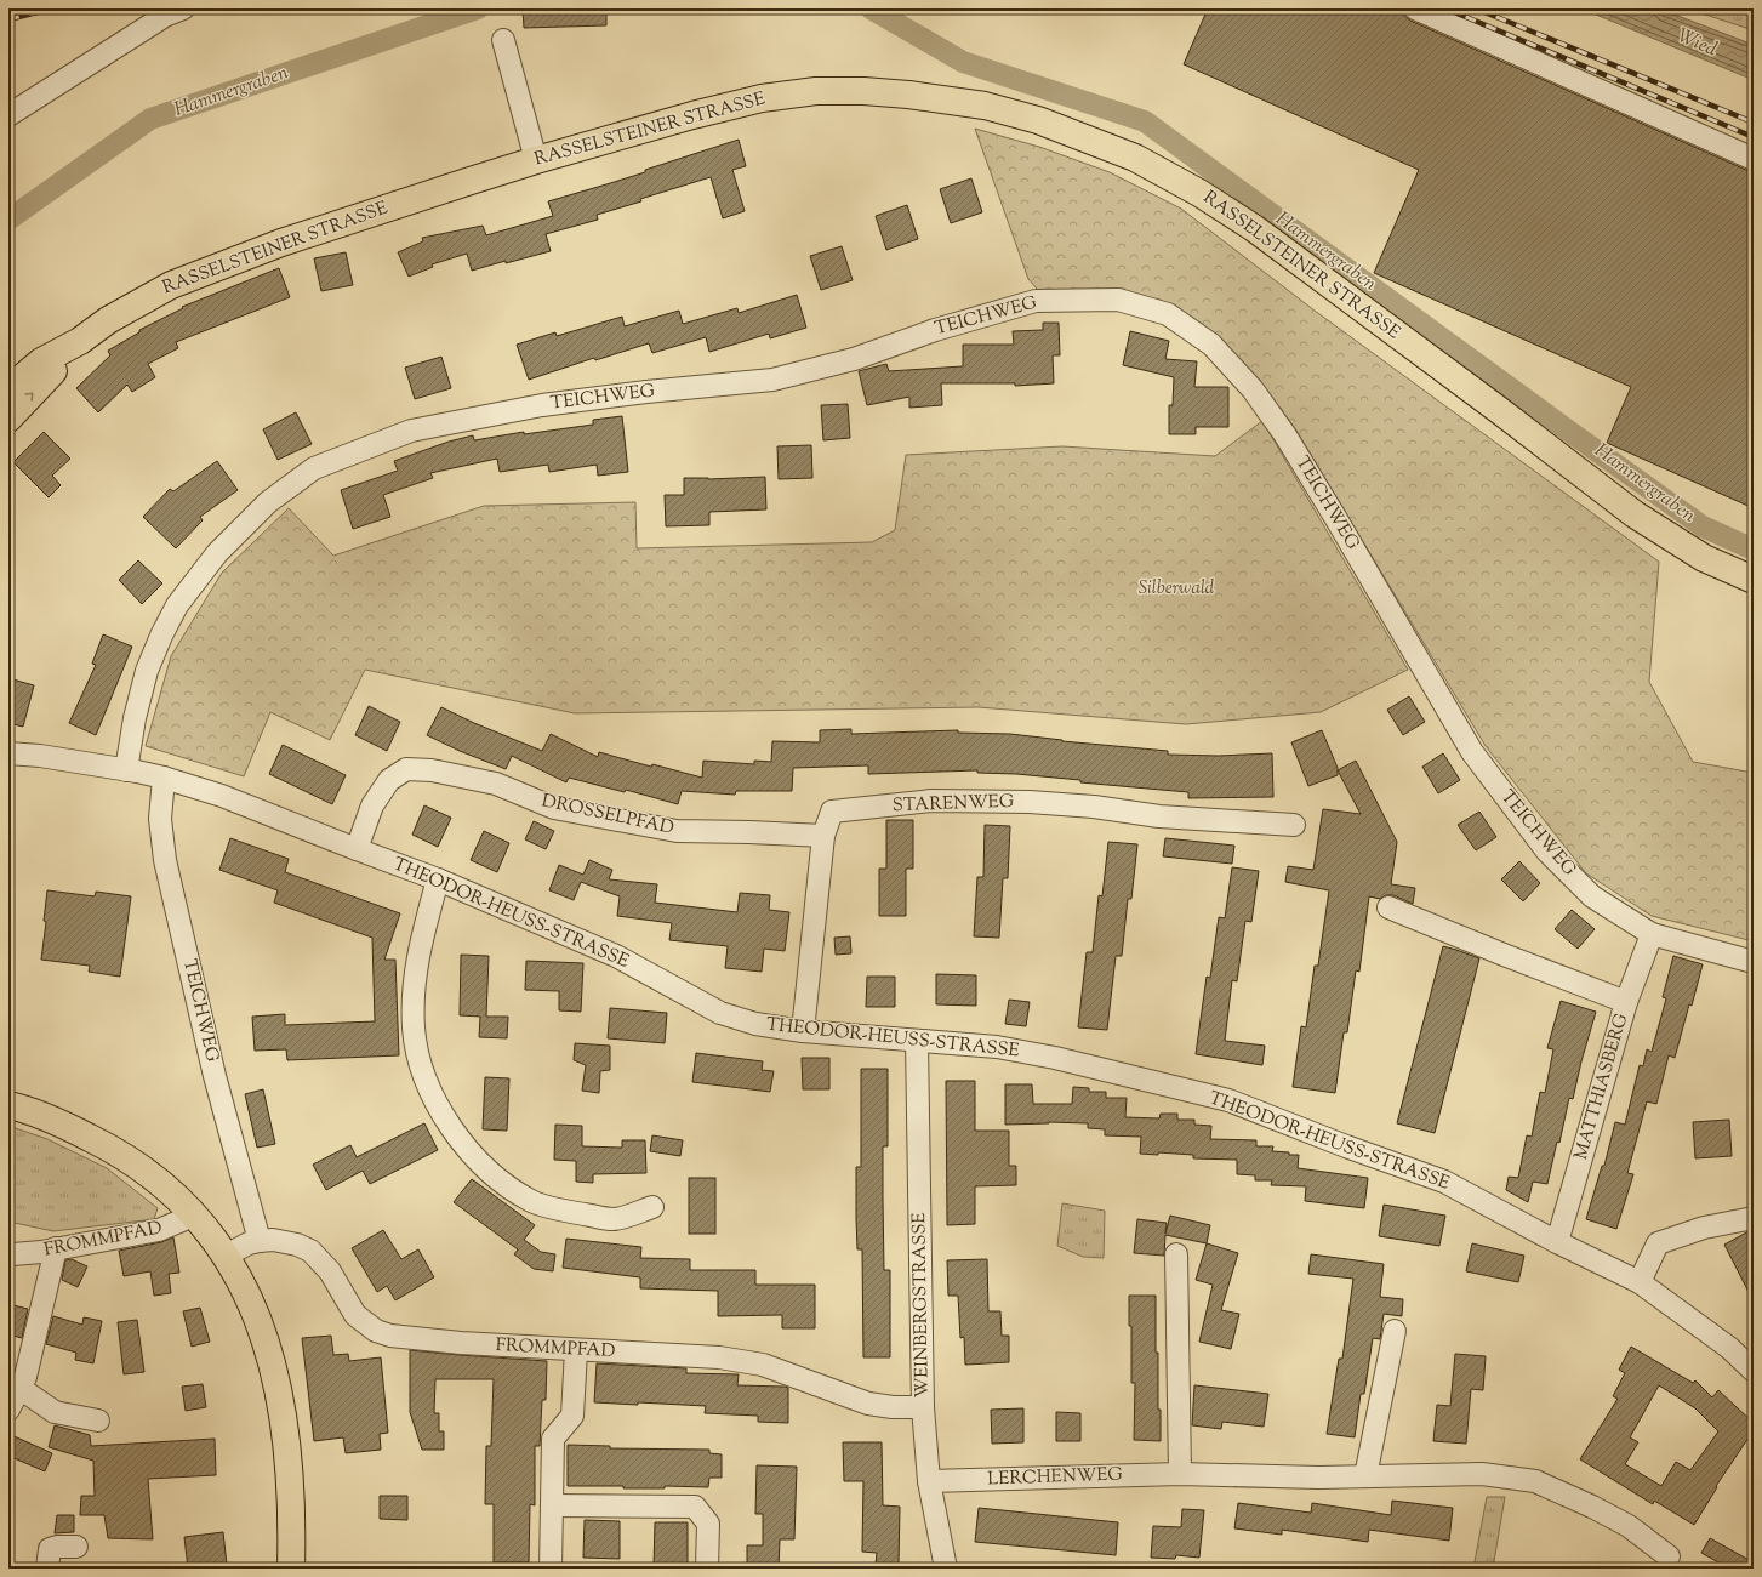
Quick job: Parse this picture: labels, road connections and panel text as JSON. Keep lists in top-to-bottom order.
{
  "streets": {
    "main road": ["RASSELSTEINER STRASSE"],
    "street": [
      "TEICHWEG",
      "STARENWEG",
      "DROSSELPFAD",
      "THEODOR-HEUSS-STRASSE",
      "MATTHIASBERG",
      "FROMMPFAD",
      "WEINBERGSTRASSE",
      "LERCHENWEG"
    ]
  },
  "crossings": [
    ["TEICHWEG", "THEODOR-HEUSS-STRASSE"],
    ["TEICHWEG", "MATTHIASBERG"],
    ["TEICHWEG", "FROMMPFAD"],
    ["STARENWEG", "DROSSELPFAD"],
    ["STARENWEG", "THEODOR-HEUSS-STRASSE"],
    ["DROSSELPFAD", "THEODOR-HEUSS-STRASSE"],
    ["THEODOR-HEUSS-STRASSE", "MATTHIASBERG"],
    ["THEODOR-HEUSS-STRASSE", "WEINBERGSTRASSE"],
    ["FROMMPFAD", "WEINBERGSTRASSE"],
    ["WEINBERGSTRASSE", "LERCHENWEG"]
  ],
  "water": ["Wied", "Hammergraben"],
  "parks": ["Silberwald"]
}
